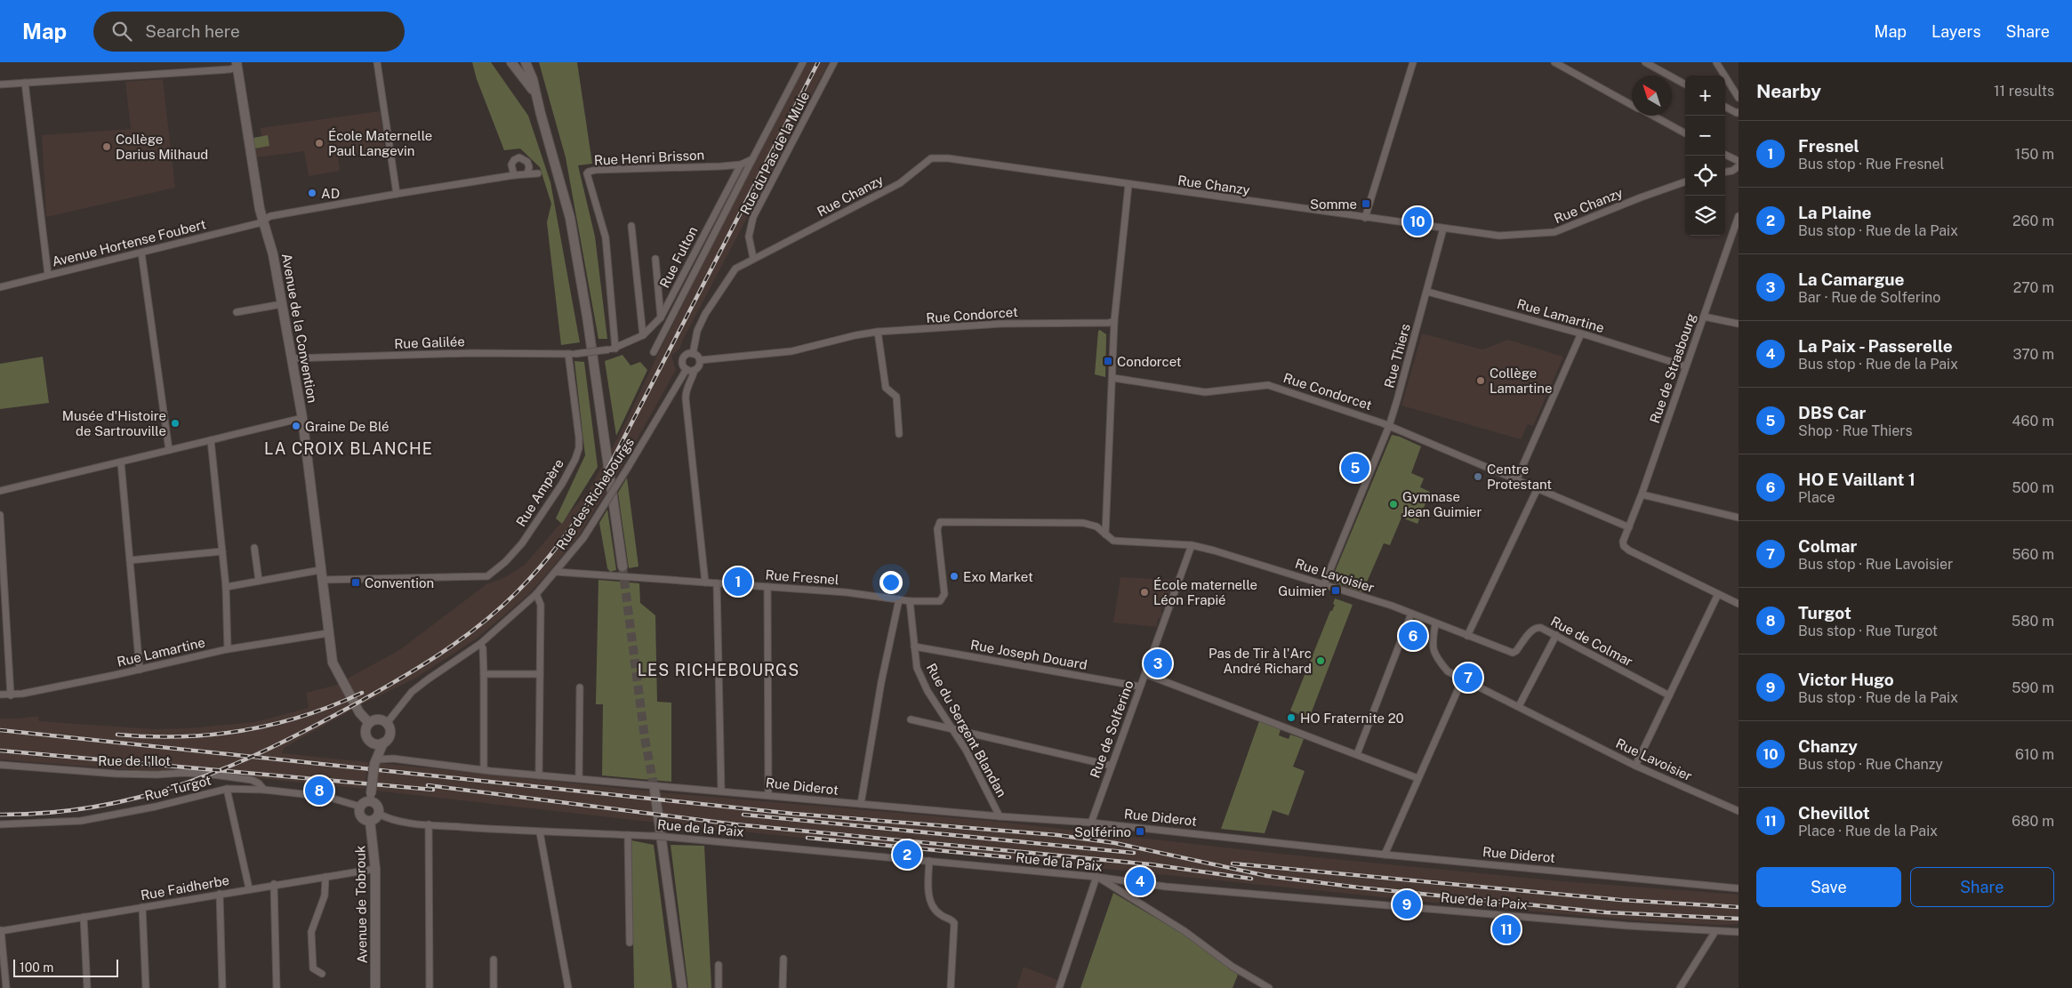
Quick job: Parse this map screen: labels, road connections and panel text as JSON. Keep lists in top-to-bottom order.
{
  "streets": {
    "street": [
      "Rue du Pas de la Mule",
      "Rue Henri Brisson",
      "Rue Chanzy",
      "Avenue Hortense Foubert",
      "Rue Fulton",
      "Rue Condorcet",
      "Rue Lamartine",
      "Avenue de la Convention",
      "Rue Galilée",
      "Rue Thiers",
      "Rue de Strasbourg",
      "Rue Ampère",
      "Rue des Richebourgs",
      "Rue Lavoisier",
      "Rue Fresnel",
      "Rue de Colmar",
      "Rue Joseph Douard",
      "Rue de Solferino",
      "Rue du Sergent Blandan",
      "Rue de l'Ilot",
      "Rue Diderot",
      "Rue Turgot",
      "Rue de la Paix",
      "Rue Faidherbe",
      "Avenue de Tobrouk"
    ]
  },
  "crossings": [
    ["Rue du Pas de la Mule", "Rue Chanzy"],
    ["Rue Henri Brisson", "Rue Fulton"],
    ["Rue Henri Brisson", "Rue Galilée"],
    ["Rue Chanzy", "Rue Condorcet"],
    ["Rue Chanzy", "Rue Thiers"],
    ["Rue Chanzy", "Rue des Richebourgs"],
    ["Avenue Hortense Foubert", "Avenue de la Convention"],
    ["Rue Fulton", "Rue Galilée"],
    ["Rue Condorcet", "Rue Thiers"],
    ["Rue Condorcet", "Rue de Strasbourg"],
    ["Rue Condorcet", "Rue des Richebourgs"],
    ["Rue Lamartine", "Avenue de la Convention"],
    ["Rue Lamartine", "Rue Thiers"],
    ["Rue Lamartine", "Rue de Strasbourg"],
    ["Avenue de la Convention", "Rue Galilée"],
    ["Avenue de la Convention", "Rue Ampère"],
    ["Avenue de la Convention", "Rue des Richebourgs"],
    ["Rue Galilée", "Rue Ampère"],
    ["Rue Thiers", "Rue Lavoisier"],
    ["Rue des Richebourgs", "Rue Fresnel"],
    ["Rue Lavoisier", "Rue Fresnel"],
    ["Rue Lavoisier", "Rue de Colmar"],
    ["Rue Lavoisier", "Rue de Solferino"],
    ["Rue Fresnel", "Rue du Sergent Blandan"],
    ["Rue Joseph Douard", "Rue de Solferino"],
    ["Rue Joseph Douard", "Rue du Sergent Blandan"],
    ["Rue de Solferino", "Rue Diderot"],
    ["Rue du Sergent Blandan", "Rue Diderot"],
    ["Rue de l'Ilot", "Rue Turgot"],
    ["Rue Turgot", "Rue de la Paix"],
    ["Rue Turgot", "Avenue de Tobrouk"],
    ["Rue de la Paix", "Avenue de Tobrouk"],
    ["Rue Faidherbe", "Avenue de Tobrouk"]
  ],
  "districts": ["LA CROIX BLANCHE", "LES RICHEBOURGS"],
  "places": {
    "other": [
      "École Maternelle Paul Langevin",
      "Collège Darius Milhaud",
      "AD",
      "Collège Lamartine",
      "Musée d'Histoire de Sartrouville",
      "Graine De Blé",
      "Centre Protestant",
      "Gymnase Jean Guimier",
      "Exo Market",
      "École maternelle Léon Frapié",
      "Pas de Tir à l'Arc André Richard",
      "HO Fraternite 20"
    ],
    "transit": [
      "Somme",
      "Condorcet",
      "Convention",
      "Guimier",
      "Solférino"
    ]
  },
  "scale_bar": "100 m",
  "north": "top left",
  "page": {
    "header": "Map",
    "search": "Search here",
    "nav": ["Map", "Layers", "Share"],
    "heading": ["Nearby", "11 results"],
    "map_buttons": ["+", "−"],
    "list": [
      {
        "mark": "1",
        "name": "Fresnel",
        "note": "Bus stop · Rue Fresnel",
        "value": "150 m"
      },
      {
        "mark": "2",
        "name": "La Plaine",
        "note": "Bus stop · Rue de la Paix",
        "value": "260 m"
      },
      {
        "mark": "3",
        "name": "La Camargue",
        "note": "Bar · Rue de Solferino",
        "value": "270 m"
      },
      {
        "mark": "4",
        "name": "La Paix - Passerelle",
        "note": "Bus stop · Rue de la Paix",
        "value": "370 m"
      },
      {
        "mark": "5",
        "name": "DBS Car",
        "note": "Shop · Rue Thiers",
        "value": "460 m"
      },
      {
        "mark": "6",
        "name": "HO E Vaillant 1",
        "note": "Place",
        "value": "500 m"
      },
      {
        "mark": "7",
        "name": "Colmar",
        "note": "Bus stop · Rue Lavoisier",
        "value": "560 m"
      },
      {
        "mark": "8",
        "name": "Turgot",
        "note": "Bus stop · Rue Turgot",
        "value": "580 m"
      },
      {
        "mark": "9",
        "name": "Victor Hugo",
        "note": "Bus stop · Rue de la Paix",
        "value": "590 m"
      },
      {
        "mark": "10",
        "name": "Chanzy",
        "note": "Bus stop · Rue Chanzy",
        "value": "610 m"
      },
      {
        "mark": "11",
        "name": "Chevillot",
        "note": "Place · Rue de la Paix",
        "value": "680 m"
      }
    ],
    "pins": [
      "10",
      "5",
      "1",
      "6",
      "3",
      "7",
      "8",
      "2",
      "4",
      "9",
      "11"
    ],
    "buttons": ["Save", "Share"],
    "scale": "100 m"
  }
}
